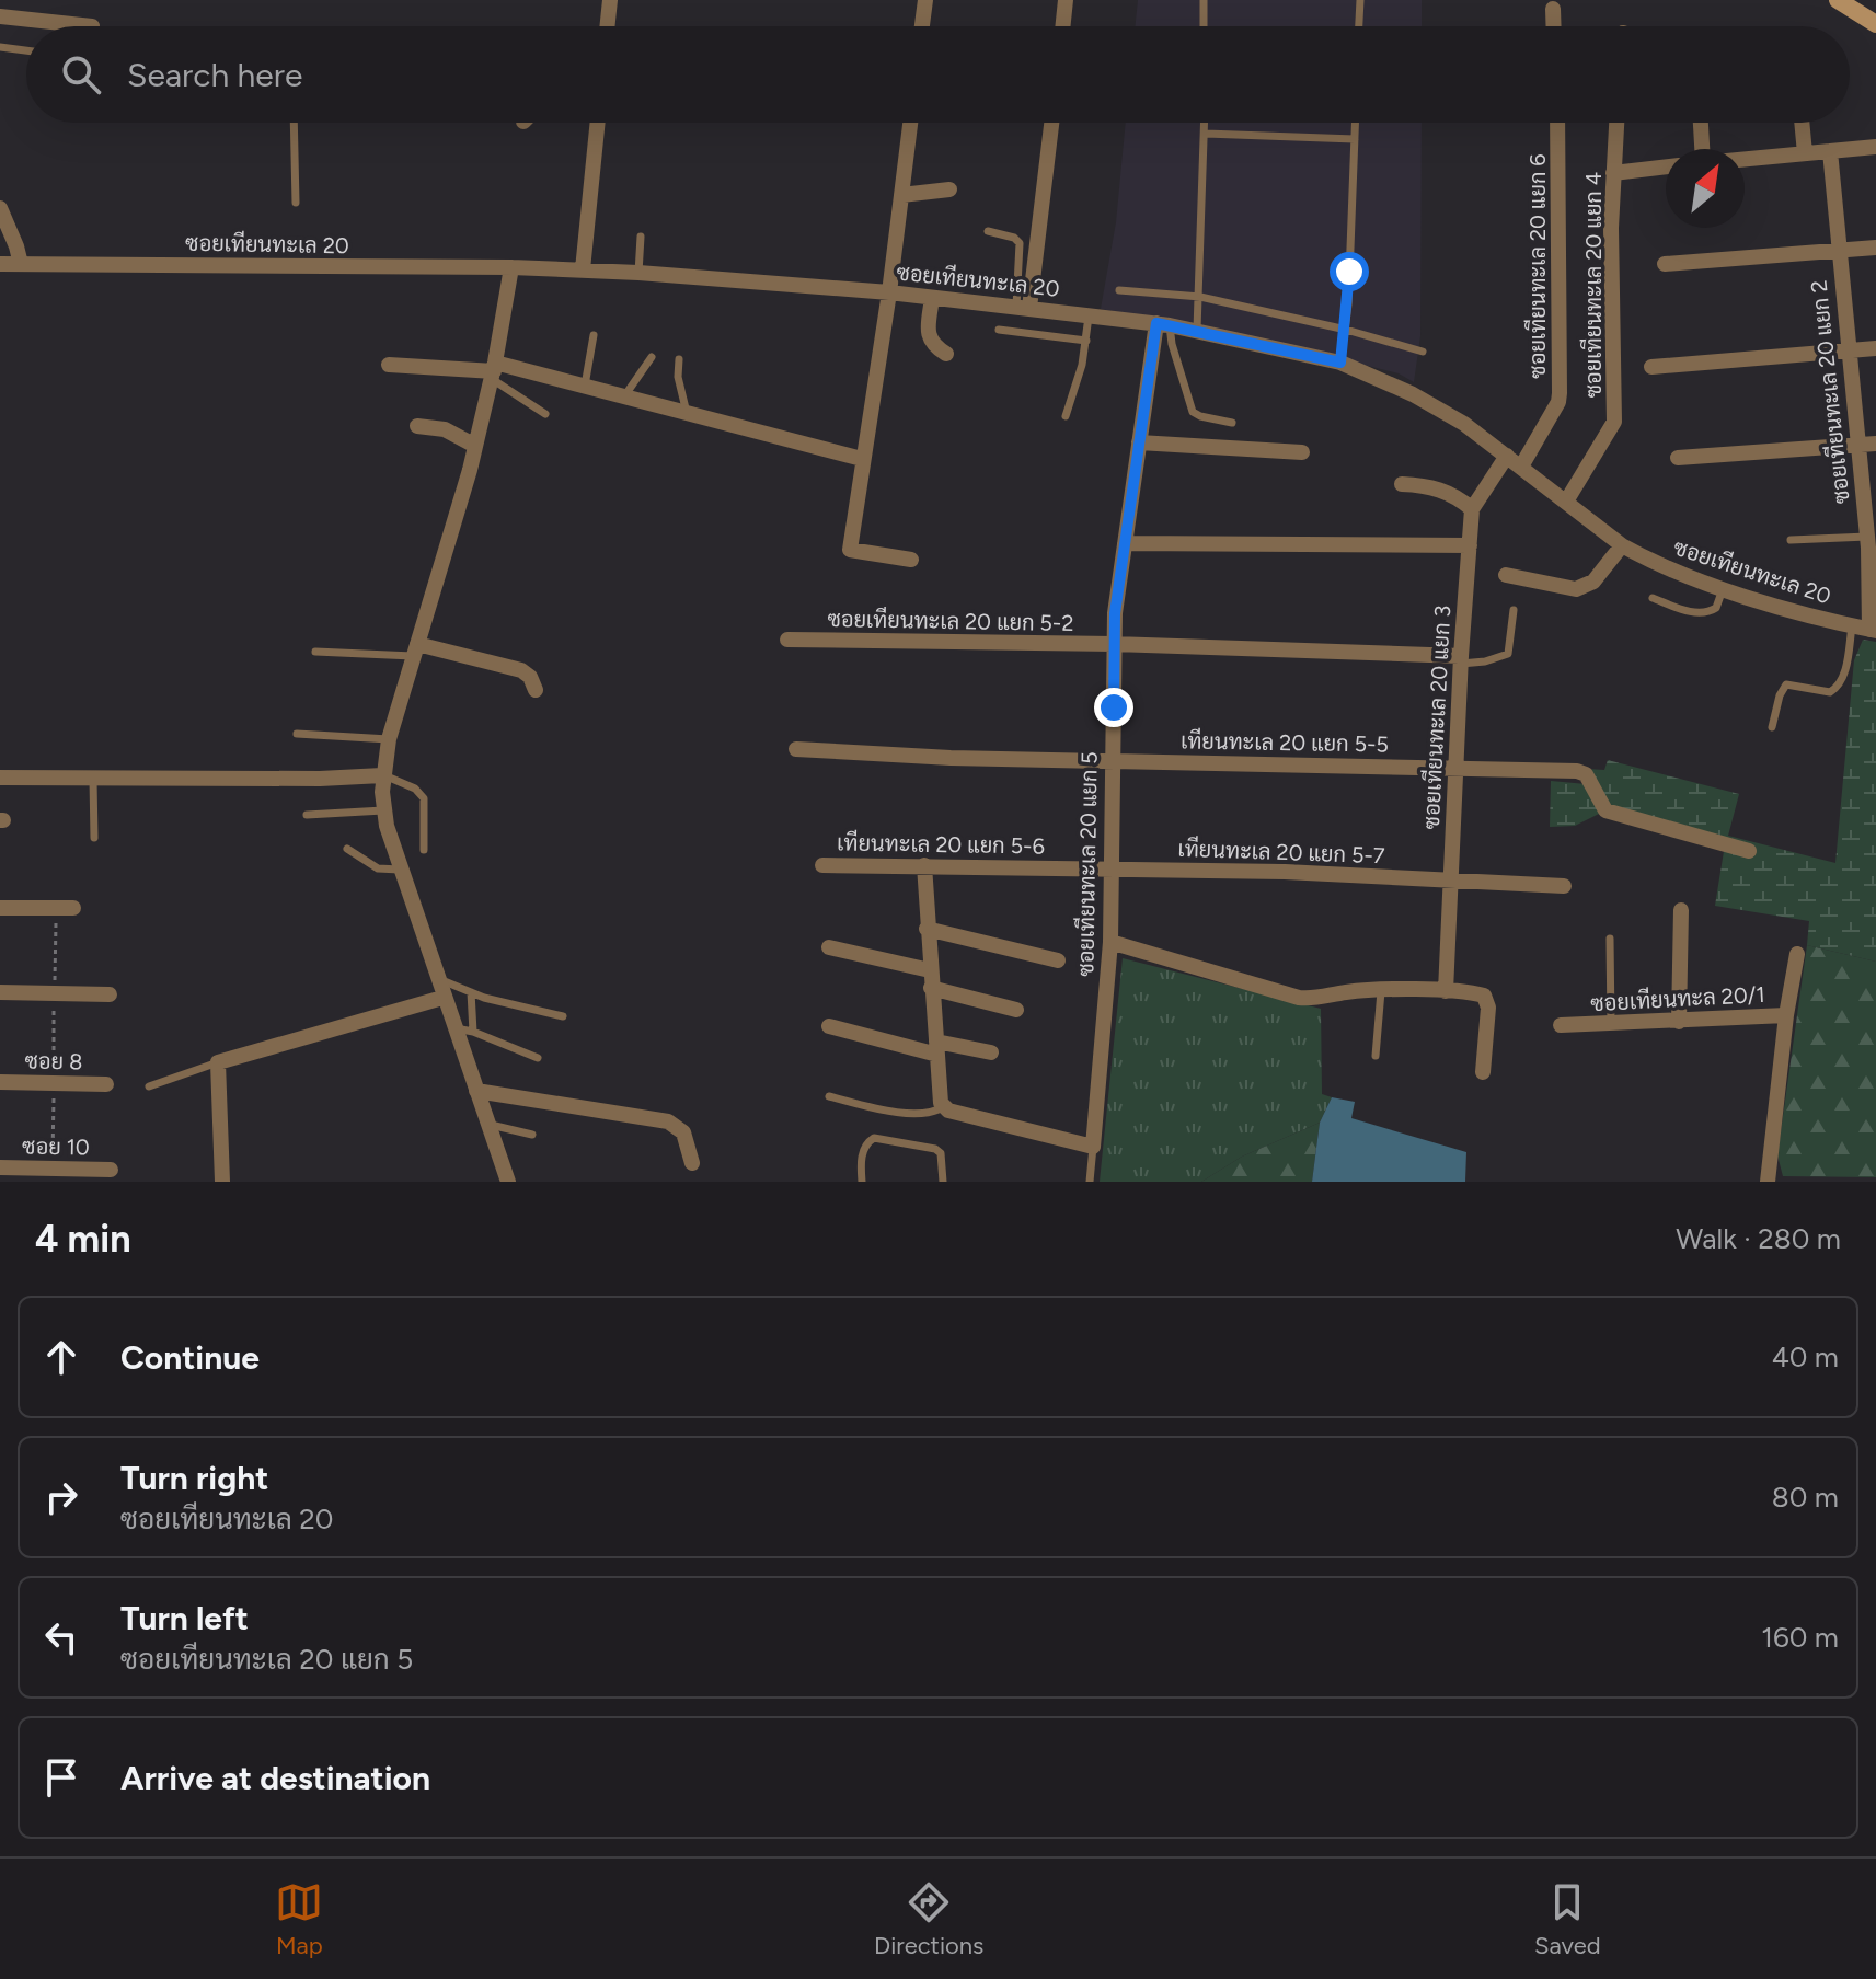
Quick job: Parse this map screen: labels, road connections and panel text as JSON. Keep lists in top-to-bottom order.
{
  "streets": {
    "street": [
      "ซอยเทียนทะเล 20",
      "ซอยเทียนทะเล 20 แยก 6",
      "ซอยเทียนทะเล 20 แยก 4",
      "ซอยเทียนทะเล 20 แยก 2",
      "ซอยเทียนทะเล 20 แยก 5-2",
      "ซอยเทียนทะเล 20 แยก 3",
      "เทียนทะเล 20 แยก 5-5",
      "เทียนทะเล 20 แยก 5-6",
      "เทียนทะเล 20 แยก 5-7",
      "ซอยเทียนทะเล 20 แยก 5",
      "ซอยเทียนทะล 20/1",
      "ซอย 8",
      "ซอย 10"
    ]
  },
  "crossings": [
    ["ซอยเทียนทะเล 20", "ซอยเทียนทะเล 20 แยก 6"],
    ["ซอยเทียนทะเล 20", "ซอยเทียนทะเล 20 แยก 4"],
    ["ซอยเทียนทะเล 20", "ซอยเทียนทะเล 20 แยก 2"],
    ["ซอยเทียนทะเล 20", "ซอยเทียนทะเล 20 แยก 3"],
    ["ซอยเทียนทะเล 20", "ซอยเทียนทะเล 20 แยก 5"],
    ["ซอยเทียนทะเล 20 แยก 5-2", "ซอยเทียนทะเล 20 แยก 3"],
    ["ซอยเทียนทะเล 20 แยก 5-2", "ซอยเทียนทะเล 20 แยก 5"],
    ["ซอยเทียนทะเล 20 แยก 3", "เทียนทะเล 20 แยก 5-5"],
    ["ซอยเทียนทะเล 20 แยก 3", "เทียนทะเล 20 แยก 5-7"],
    ["เทียนทะเล 20 แยก 5-5", "ซอยเทียนทะเล 20 แยก 5"],
    ["เทียนทะเล 20 แยก 5-6", "เทียนทะเล 20 แยก 5-7"],
    ["เทียนทะเล 20 แยก 5-6", "ซอยเทียนทะเล 20 แยก 5"],
    ["เทียนทะเล 20 แยก 5-7", "ซอยเทียนทะเล 20 แยก 5"]
  ],
  "north": "top right",
  "page": {
    "search": "Search here",
    "heading": ["4 min", "Walk · 280 m"],
    "list": [
      ["Continue", "40 m"],
      ["Turn right", "ซอยเทียนทะเล 20", "80 m"],
      ["Turn left", "ซอยเทียนทะเล 20 แยก 5", "160 m"],
      "Arrive at destination"
    ],
    "nav": ["Map", "Directions", "Saved"]
  }
}
